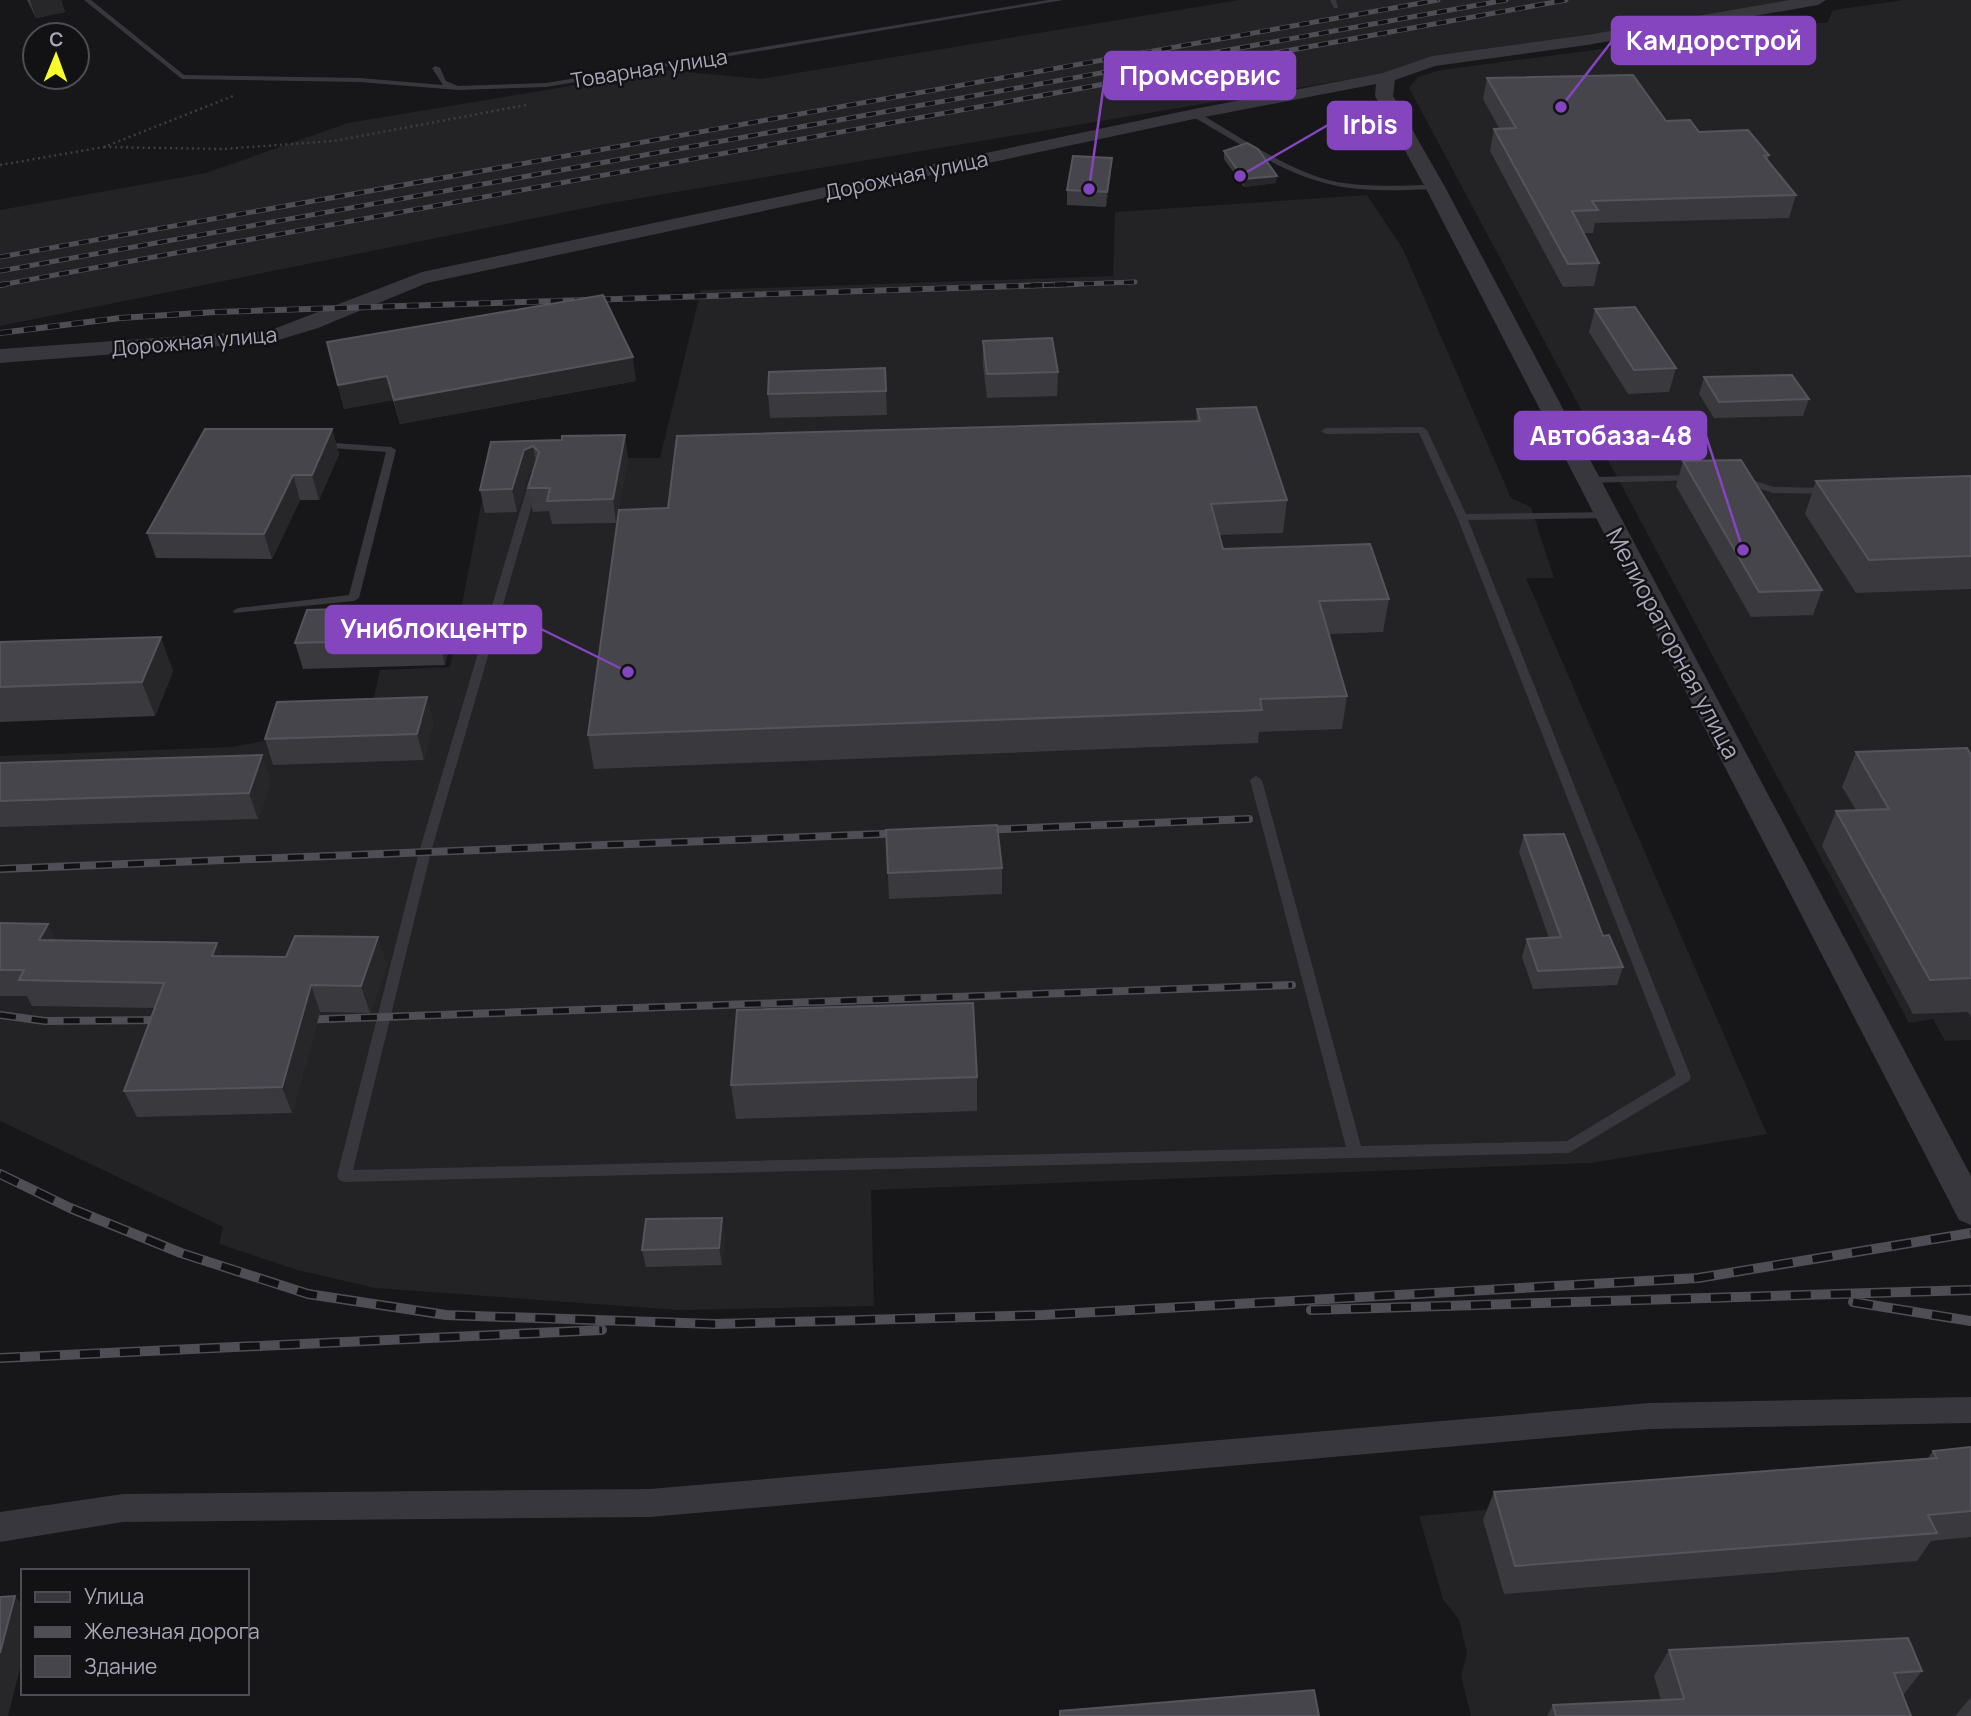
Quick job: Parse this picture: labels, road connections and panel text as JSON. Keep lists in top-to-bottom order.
{
  "streets": {
    "street": ["Дорожная улица", "Мелиораторная улица"],
    "lane": ["Товарная улица"]
  },
  "crossings": [
    ["Дорожная улица", "Мелиораторная улица"]
  ],
  "places": [
    "Камдорстрой",
    "Irbis",
    "Промсервис",
    "Автобаза-48",
    "Униблокцентр"
  ],
  "legend": ["Улица", "Железная дорога", "Здание"],
  "north": "top"
}
